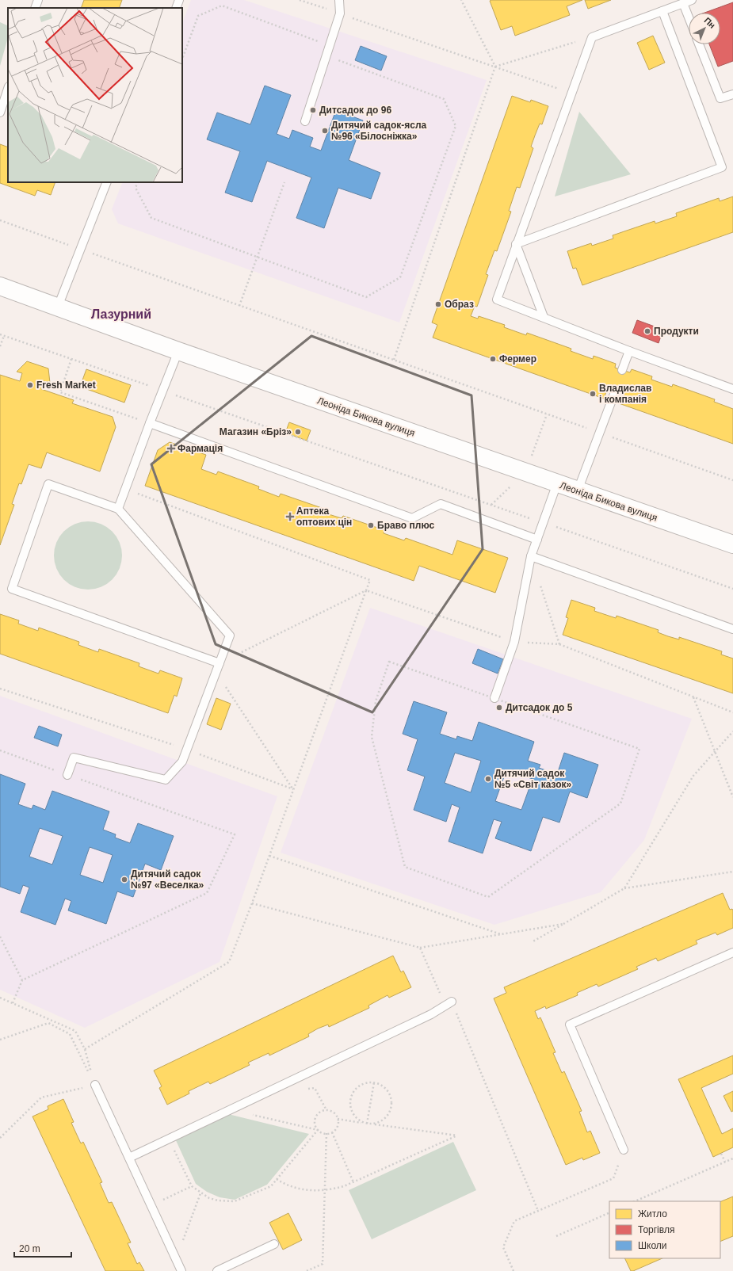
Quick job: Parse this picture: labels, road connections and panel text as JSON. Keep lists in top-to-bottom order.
{
  "streets": {
    "street": ["Леоніда Бикова вулиця"]
  },
  "districts": ["Лазурний"],
  "places": {
    "other": [
      "Дитсадок до 96",
      "Дитячий садок-ясла №96 «Білосніжка»",
      "Образ",
      "Продукти",
      "Фермер",
      "Fresh Market",
      "Владислав і компанія",
      "Магазин «Бріз»",
      "Браво плюс",
      "Дитсадок до 5",
      "Дитячий садок №5 «Світ казок»",
      "Дитячий садок №97 «Веселка»"
    ],
    "health": ["Фармація", "Аптека оптових цін"]
  },
  "legend": ["Житло", "Торгівля", "Школи"],
  "scale_bar": "20 m",
  "north": "top right"
}
